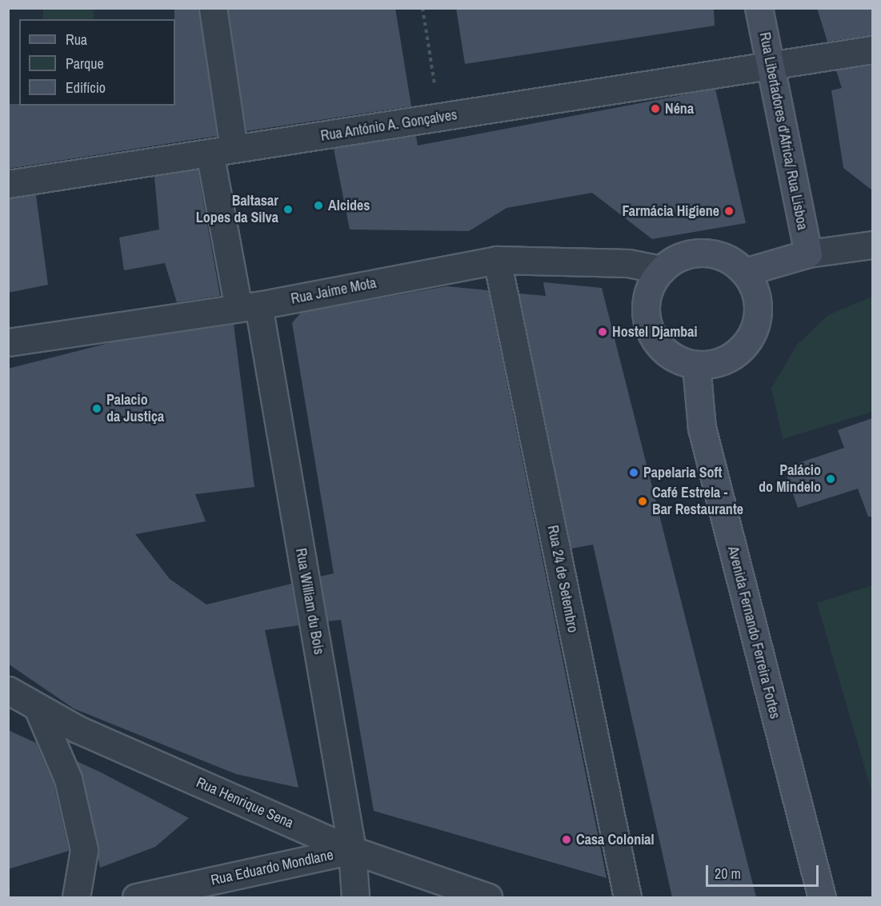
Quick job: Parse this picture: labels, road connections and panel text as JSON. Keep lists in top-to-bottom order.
{
  "streets": {
    "main road": ["Rua Libertadores d'Africa/ Rua Lisboa", "Avenida Fernando Ferreira Fortes"],
    "street": [
      "Rua António A. Gonçalves",
      "Rua Jaime Mota",
      "Rua 24 de Setembro",
      "Rua William du Bois",
      "Rua Henrique Sena",
      "Rua Eduardo Mondlane"
    ]
  },
  "crossings": [
    ["Rua António A. Gonçalves", "Rua Libertadores d'Africa/ Rua Lisboa"],
    ["Rua António A. Gonçalves", "Rua William du Bois"],
    ["Rua Jaime Mota", "Rua 24 de Setembro"],
    ["Rua Jaime Mota", "Rua William du Bois"],
    ["Rua Jaime Mota", "Avenida Fernando Ferreira Fortes"],
    ["Rua William du Bois", "Rua Henrique Sena"],
    ["Rua William du Bois", "Rua Eduardo Mondlane"],
    ["Rua Henrique Sena", "Rua Eduardo Mondlane"]
  ],
  "places": [
    "Néna",
    "Alcides",
    "Baltasar Lopes da Silva",
    "Farmácia Higiene",
    "Hostel Djambai",
    "Palacio da Justiça",
    "Papelaria Soft",
    "Palácio do Mindelo",
    "Café Estrela - Bar Restaurante",
    "Casa Colonial"
  ],
  "legend": ["Rua", "Parque", "Edifício"],
  "scale_bar": "20 m"
}
